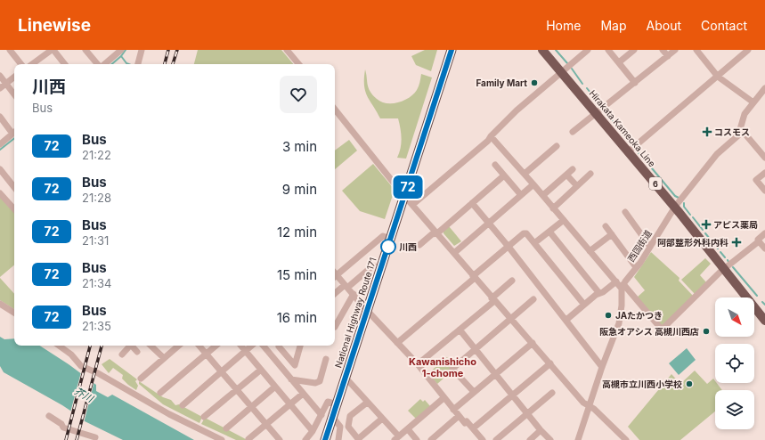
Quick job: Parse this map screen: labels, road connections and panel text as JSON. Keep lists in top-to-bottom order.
{
  "streets": {
    "highway": ["National Highway Route 171"],
    "main road": ["Hirakata Kameoka Line", "6"],
    "street": ["西国街道"]
  },
  "crossings": [
    ["Hirakata Kameoka Line", "西国街道"]
  ],
  "districts": ["Kawanishicho 1-chome"],
  "water": ["芥川"],
  "places": {
    "other": [
      "Family Mart",
      "川西",
      "JAたかつき",
      "阪急オアシス 高槻川西店",
      "高槻市立川西小学校"
    ],
    "health": ["コスモス", "アピス薬局", "阿部整形外科内科"]
  },
  "lines": ["bus line 72"],
  "north": "bottom right",
  "page": {
    "header": "Linewise",
    "nav": [
      "Home",
      "Map",
      "About",
      "Contact"
    ],
    "on_map": "72",
    "heading": ["川西", "Bus"],
    "list": [
      {
        "mark": "72",
        "name": "Bus",
        "note": "21:22",
        "value": "3 min"
      },
      {
        "mark": "72",
        "name": "Bus",
        "note": "21:28",
        "value": "9 min"
      },
      {
        "mark": "72",
        "name": "Bus",
        "note": "21:31",
        "value": "12 min"
      },
      {
        "mark": "72",
        "name": "Bus",
        "note": "21:34",
        "value": "15 min"
      },
      {
        "mark": "72",
        "name": "Bus",
        "note": "21:35",
        "value": "16 min"
      }
    ]
  }
}
